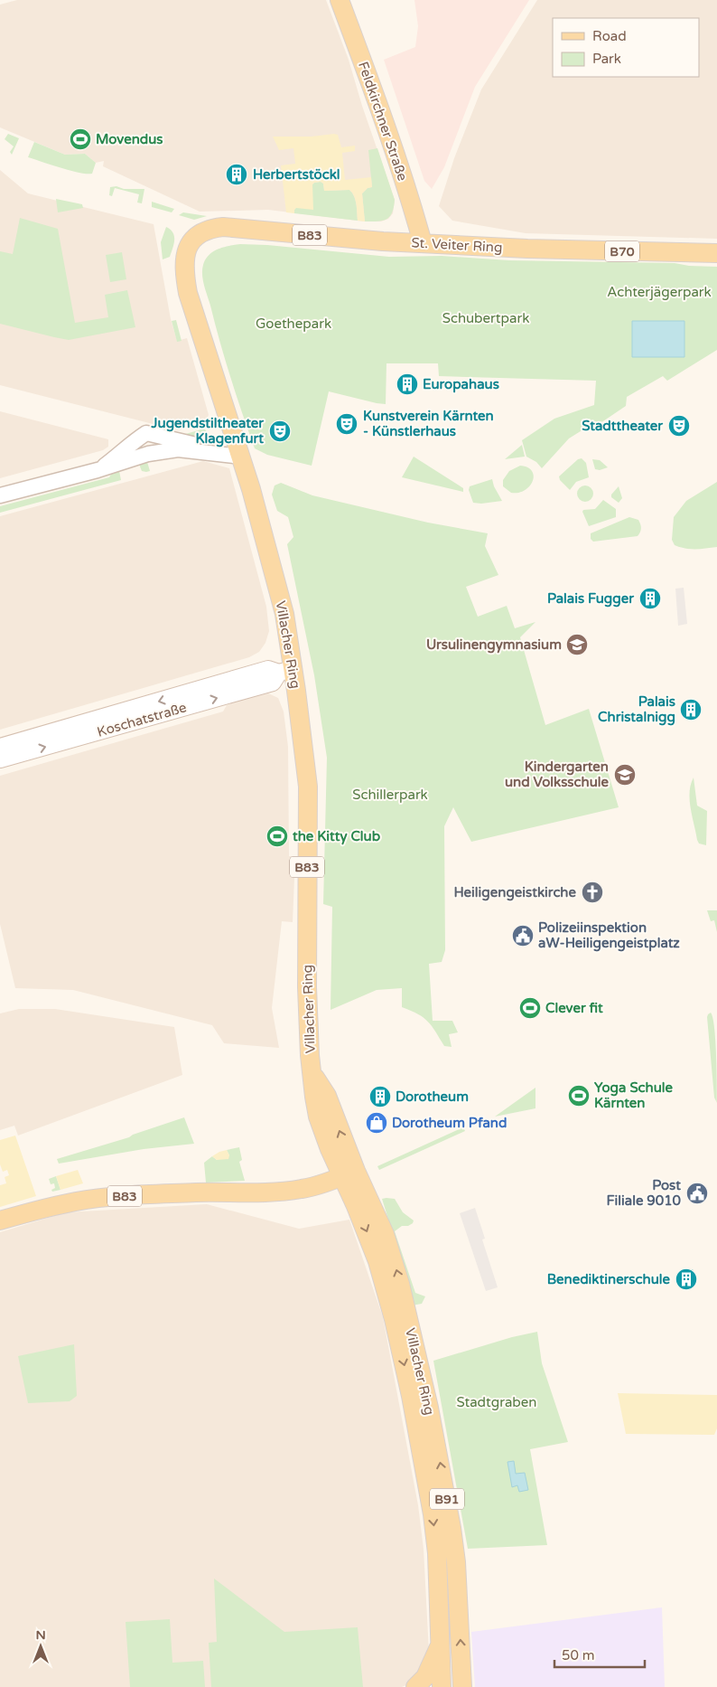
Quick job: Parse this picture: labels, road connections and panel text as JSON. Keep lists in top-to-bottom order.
{
  "streets": {
    "main road": [
      "Feldkirchner Straße",
      "B83",
      "St. Veiter Ring",
      "B70",
      "Villacher Ring",
      "Koschatstraße",
      "B91"
    ]
  },
  "crossings": [
    ["Feldkirchner Straße", "St. Veiter Ring"],
    ["B83", "Villacher Ring"],
    ["St. Veiter Ring", "Villacher Ring"],
    ["Villacher Ring", "Koschatstraße"]
  ],
  "parks": [
    "Achterjägerpark",
    "Schubertpark",
    "Goethepark",
    "Schillerpark",
    "Stadtgraben"
  ],
  "places": {
    "sports": [
      "Movendus",
      "the Kitty Club",
      "Clever fit",
      "Yoga Schule Kärnten"
    ],
    "building": [
      "Herbertstöckl",
      "Europahaus",
      "Palais Fugger",
      "Palais Christalnigg",
      "Dorotheum",
      "Benediktinerschule"
    ],
    "theatre": ["Kunstverein Kärnten - Künstlerhaus", "Stadttheater", "Jugendstiltheater Klagenfurt"],
    "school or university": ["Ursulinengymnasium", "Kindergarten und Volksschule"],
    "church": ["Heiligengeistkirche"],
    "public building": ["Polizeiinspektion aW-Heiligengeistplatz", "Post Filiale 9010"],
    "shop": ["Dorotheum Pfand"]
  },
  "legend": ["Road", "Park"],
  "scale_bar": "50 m",
  "north": "top"
}
